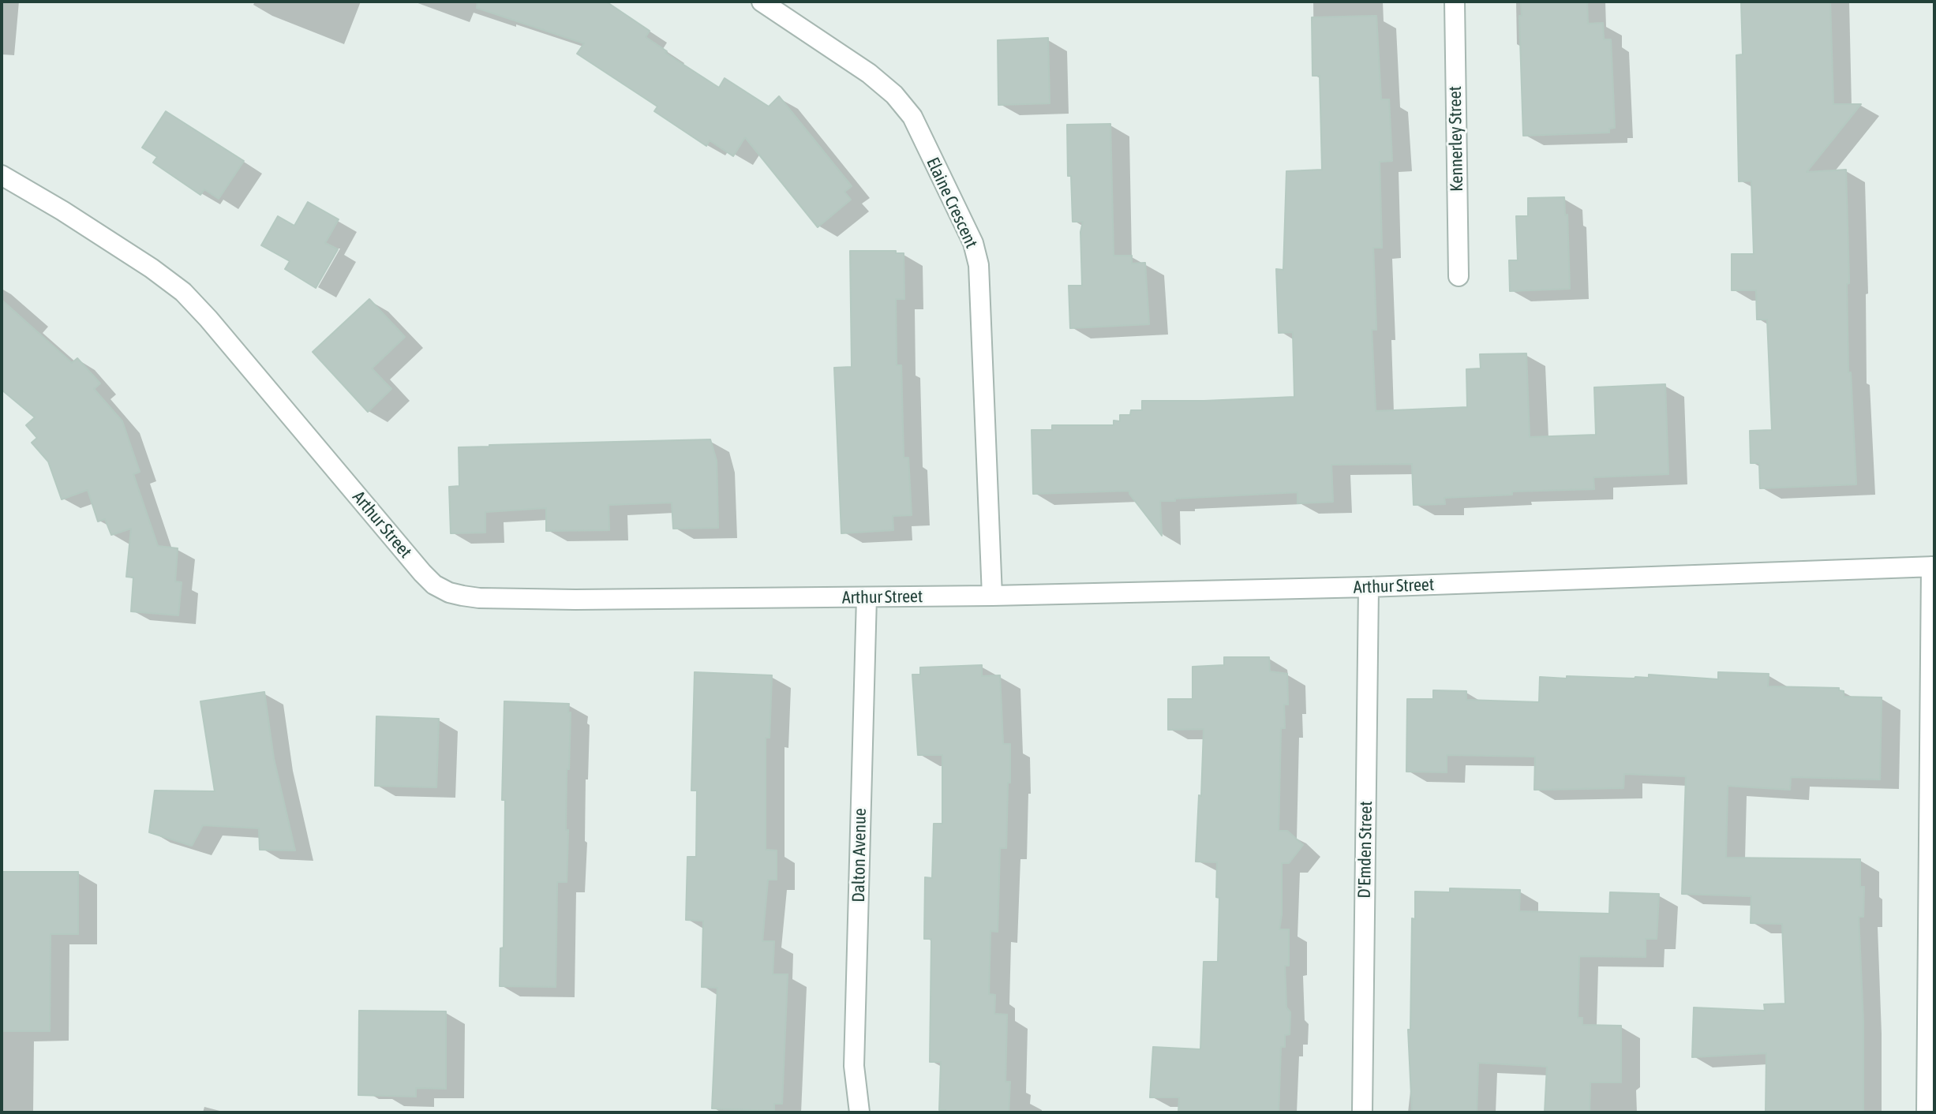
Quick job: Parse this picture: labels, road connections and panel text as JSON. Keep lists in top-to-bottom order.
{
  "streets": {
    "street": [
      "Kennerley Street",
      "Elaine Crescent",
      "Arthur Street",
      "D'Emden Street",
      "Dalton Avenue"
    ]
  },
  "crossings": [
    ["Elaine Crescent", "Arthur Street"],
    ["Arthur Street", "D'Emden Street"],
    ["Arthur Street", "Dalton Avenue"]
  ]
}
